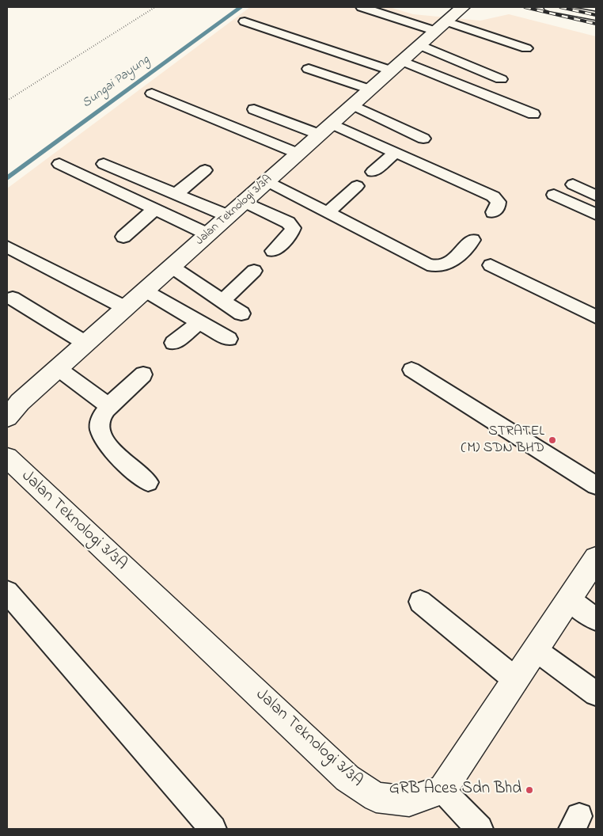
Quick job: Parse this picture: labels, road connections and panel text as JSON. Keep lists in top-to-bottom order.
{
  "streets": {
    "street": ["Jalan Teknologi 3/3A"]
  },
  "water": ["Sungai Payung"],
  "places": ["STRATEL (M) SDN BHD", "GRB Aces Sdn Bhd"]
}
